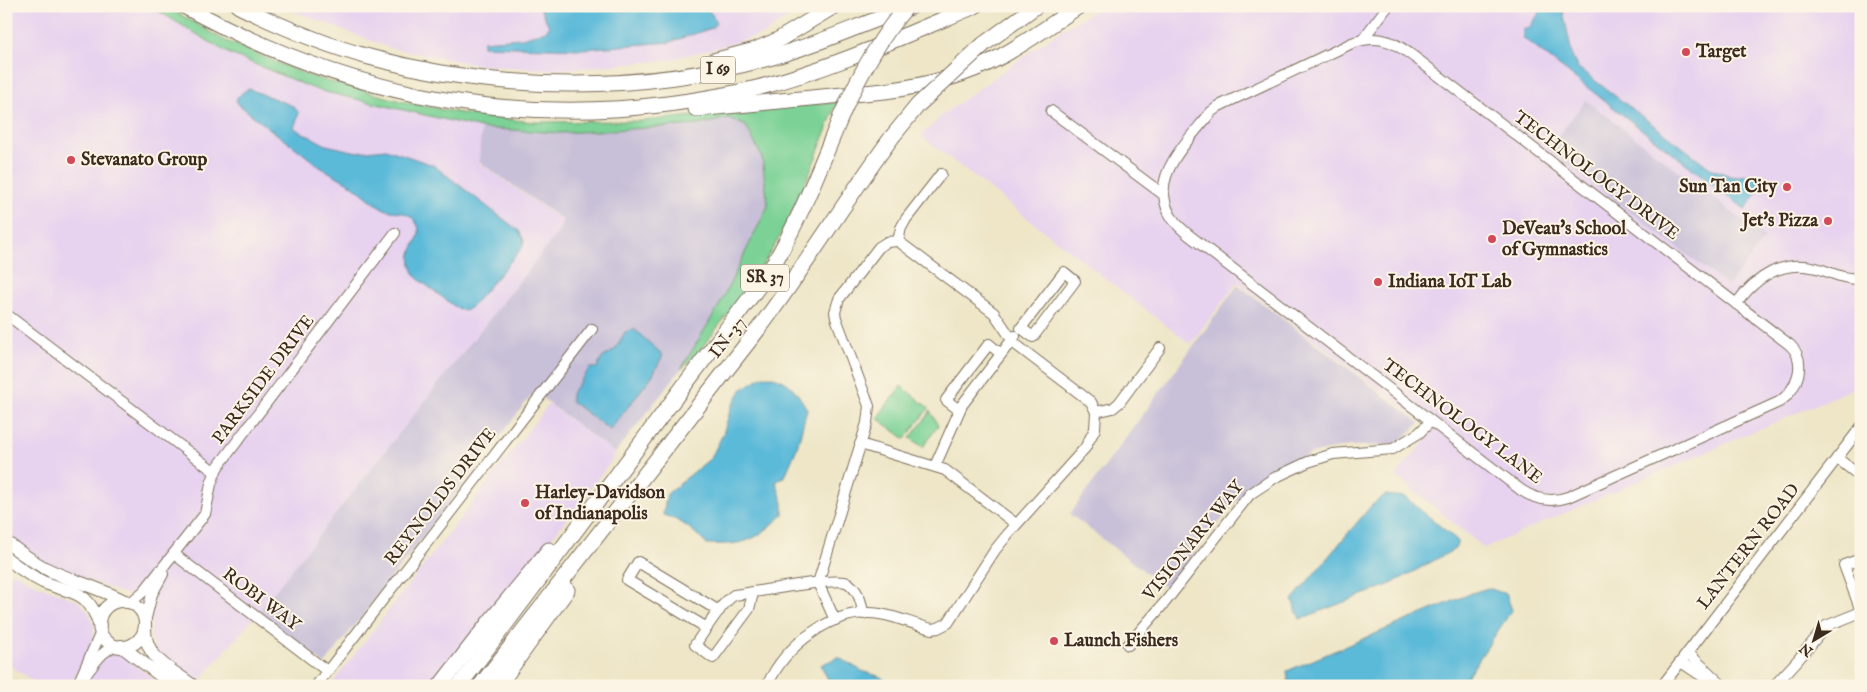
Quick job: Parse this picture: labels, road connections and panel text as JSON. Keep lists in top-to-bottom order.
{
  "streets": {
    "highway": ["I 69", "SR 37", "IN-37"],
    "street": [
      "TECHNOLOGY DRIVE",
      "PARKSIDE DRIVE",
      "TECHNOLOGY LANE",
      "REYNOLDS DRIVE",
      "VISIONARY WAY",
      "LANTERN ROAD",
      "ROBI WAY"
    ]
  },
  "crossings": [
    ["TECHNOLOGY DRIVE", "TECHNOLOGY LANE"],
    ["PARKSIDE DRIVE", "ROBI WAY"],
    ["TECHNOLOGY LANE", "VISIONARY WAY"],
    ["REYNOLDS DRIVE", "ROBI WAY"]
  ],
  "places": [
    "Target",
    "Stevanato Group",
    "Sun Tan City",
    "Jet's Pizza",
    "DeVeau's School of Gymnastics",
    "Indiana IoT Lab",
    "Harley-Davidson of Indianapolis",
    "Launch Fishers"
  ],
  "north": "bottom left"
}
